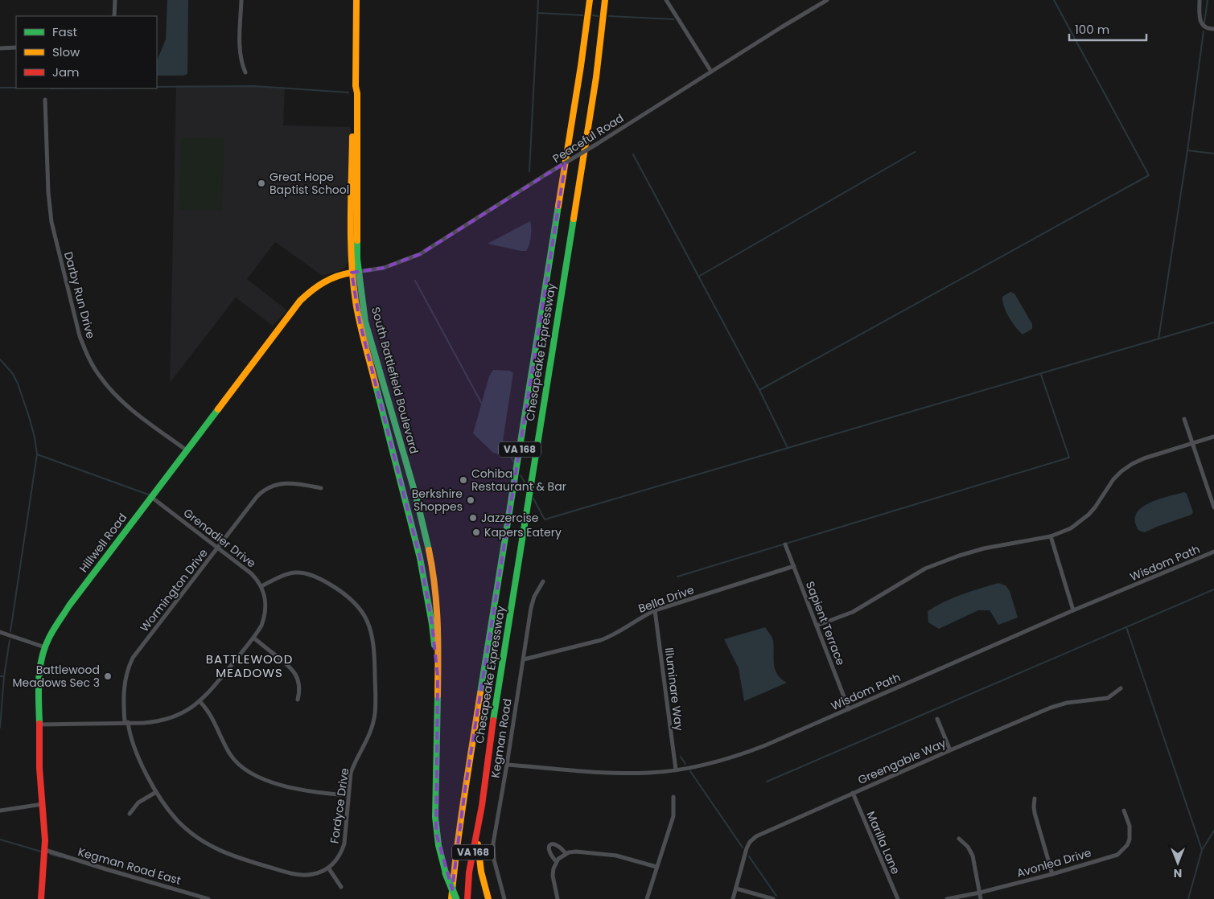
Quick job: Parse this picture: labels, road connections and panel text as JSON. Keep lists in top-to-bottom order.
{
  "streets": {
    "main road": [
      "Chesapeake Expressway",
      "South Battlefield Boulevard",
      "VA 168",
      "Hillwell Road"
    ],
    "street": [
      "Peaceful Road",
      "Darby Run Drive",
      "Grenadier Drive",
      "Wisdom Path",
      "Wormington Drive",
      "Bella Drive",
      "Sapient Terrace",
      "Illuminare Way",
      "Kegman Road",
      "Greengable Way",
      "Fordyce Drive",
      "Marilla Lane",
      "Avonlea Drive",
      "Kegman Road East"
    ]
  },
  "crossings": [
    ["Peaceful Road", "South Battlefield Boulevard"],
    ["Peaceful Road", "Hillwell Road"],
    ["Darby Run Drive", "Hillwell Road"],
    ["South Battlefield Boulevard", "Hillwell Road"],
    ["Grenadier Drive", "Hillwell Road"],
    ["Grenadier Drive", "Wormington Drive"],
    ["Grenadier Drive", "Fordyce Drive"],
    ["Hillwell Road", "Kegman Road East"],
    ["Wisdom Path", "Sapient Terrace"],
    ["Wisdom Path", "Illuminare Way"],
    ["Wisdom Path", "Kegman Road"],
    ["Wormington Drive", "Fordyce Drive"],
    ["Bella Drive", "Sapient Terrace"],
    ["Bella Drive", "Illuminare Way"],
    ["Bella Drive", "Kegman Road"],
    ["Greengable Way", "Marilla Lane"]
  ],
  "districts": ["BATTLEWOOD MEADOWS"],
  "places": [
    "Great Hope Baptist School",
    "Cohiba Restaurant & Bar",
    "Berkshire Shoppes",
    "Jazzercise",
    "Kapers Eatery",
    "Battlewood Meadows Sec 3"
  ],
  "legend": ["Fast", "Slow", "Jam"],
  "scale_bar": "100 m",
  "north": "bottom"
}
